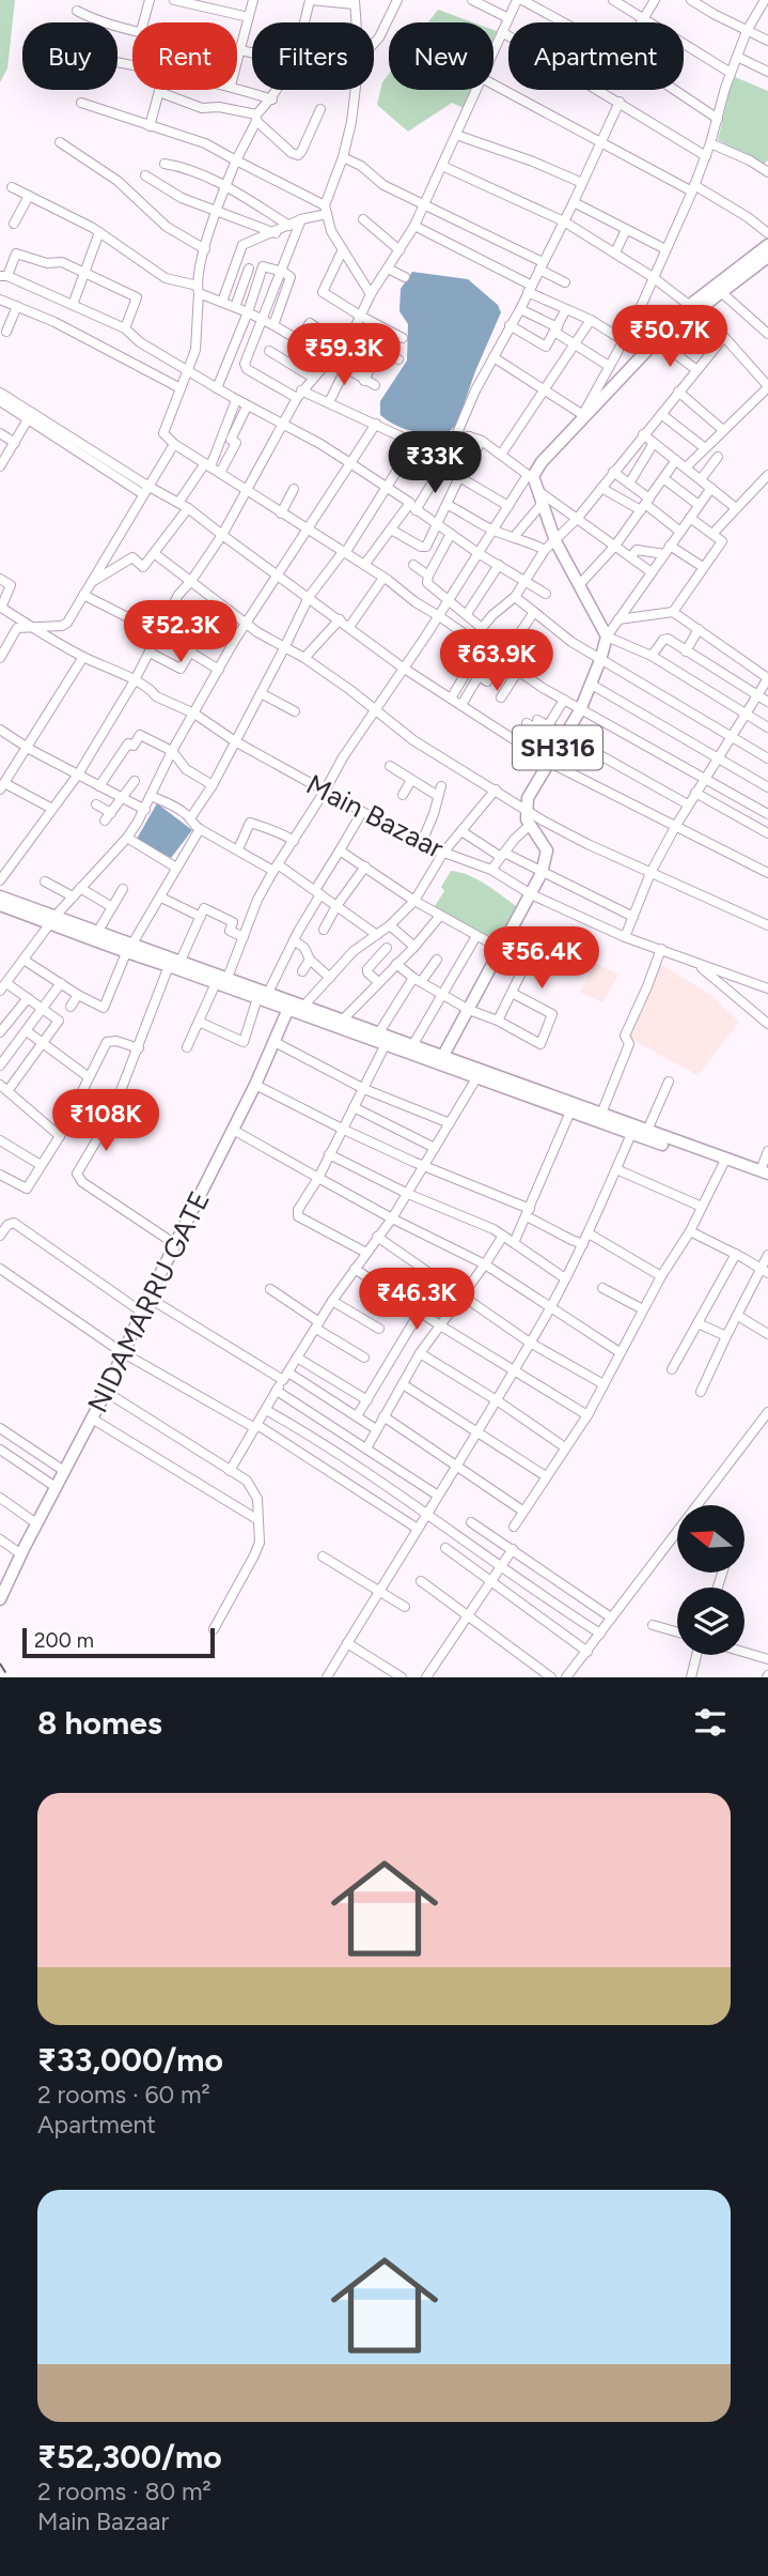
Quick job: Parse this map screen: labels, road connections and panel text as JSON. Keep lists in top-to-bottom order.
{
  "streets": {
    "main road": ["SH316", "NIDAMARRU GATE"],
    "street": ["Main Bazaar"]
  },
  "crossings": [
    ["SH316", "Main Bazaar"]
  ],
  "scale_bar": "200 m",
  "north": "left",
  "page": {
    "chip": [
      "Buy",
      "Rent",
      "Filters",
      "New",
      "Apartment"
    ],
    "price": [
      "₹50.7K",
      "₹59.3K",
      "₹33K",
      "₹52.3K",
      "₹63.9K",
      "₹56.4K",
      "₹108K",
      "₹46.3K"
    ],
    "scale": "200 m",
    "heading": "8 homes",
    "list": [
      {
        "name": "₹33,000/mo",
        "note": "2 rooms · 60 m² · Apartment"
      },
      {
        "name": "₹52,300/mo",
        "note": "2 rooms · 80 m² · Main Bazaar"
      }
    ]
  }
}
